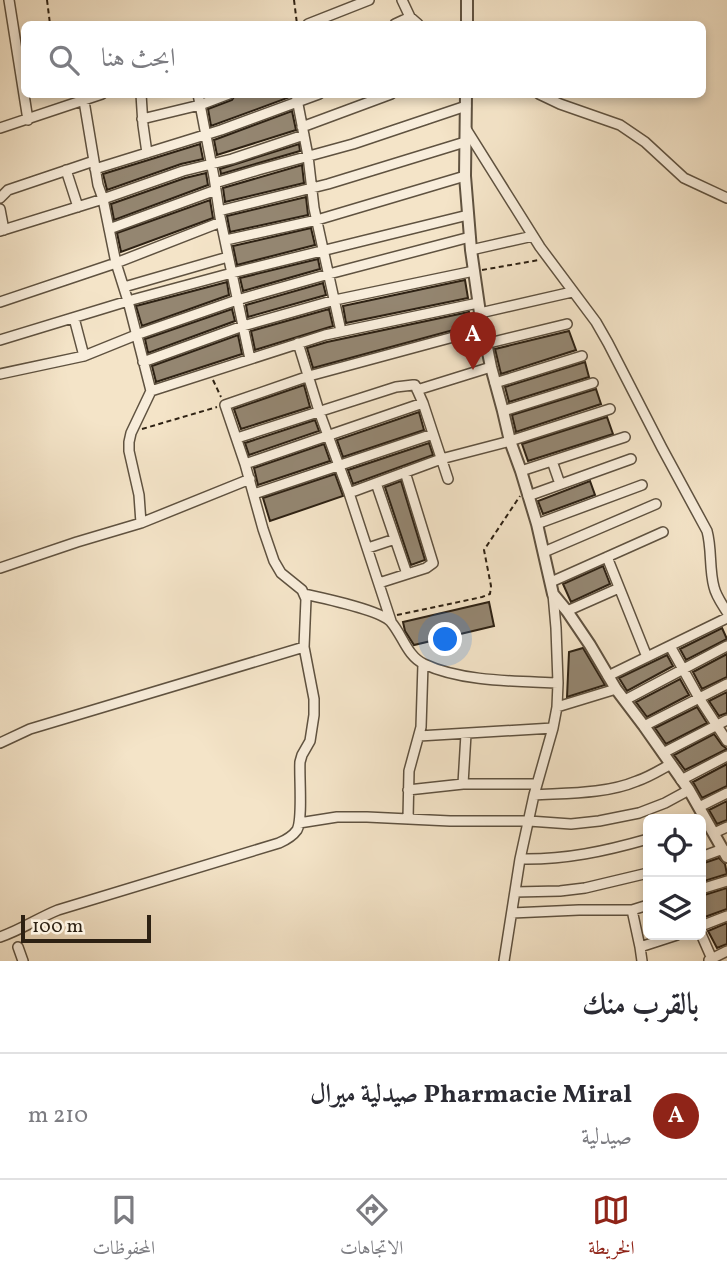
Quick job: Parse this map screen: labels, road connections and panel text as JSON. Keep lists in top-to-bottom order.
{
  "scale_bar": "100 m",
  "page": {
    "search": "ابحث هنا",
    "pins": "A",
    "scale": "100 m",
    "heading": "بالقرب منك",
    "list": [
      {
        "mark": "A",
        "name": "Pharmacie Miral صيدلية ميرال",
        "note": "صيدلية",
        "value": "210 m"
      }
    ],
    "nav": ["الخريطة", "الاتجاهات", "المحفوظات"]
  }
}
